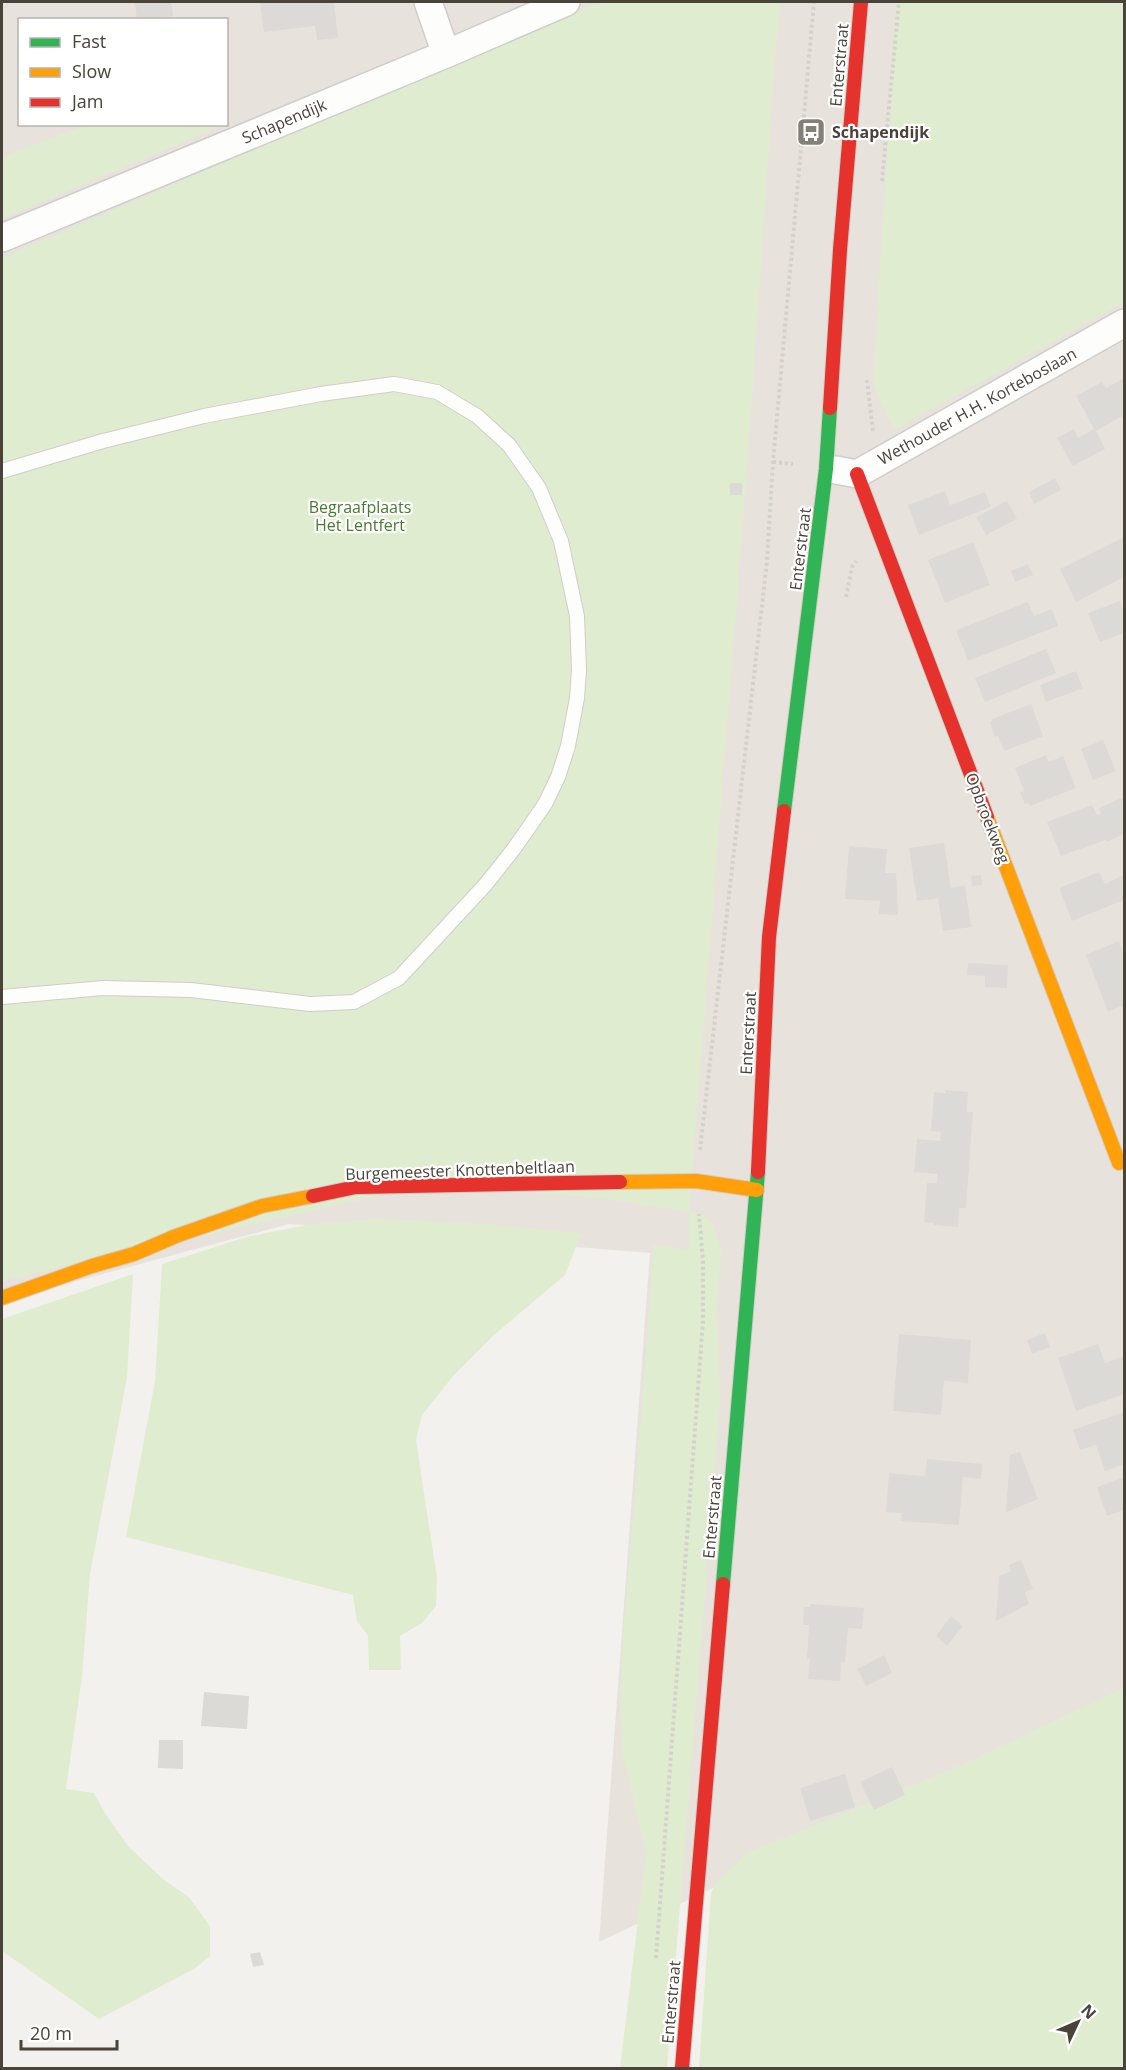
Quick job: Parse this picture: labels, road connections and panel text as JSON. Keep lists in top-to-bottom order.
{
  "streets": {
    "main road": ["Enterstraat", "Opbroekweg", "Burgemeester Knottenbeltlaan"],
    "street": ["Schapendijk", "Wethouder H.H. Korteboslaan"]
  },
  "crossings": [
    ["Enterstraat", "Burgemeester Knottenbeltlaan"],
    ["Wethouder H.H. Korteboslaan", "Opbroekweg"]
  ],
  "parks": ["Begraafplaats Het Lentfert"],
  "places": {
    "bus stop": ["Schapendijk"]
  },
  "legend": ["Fast", "Slow", "Jam"],
  "scale_bar": "20 m",
  "north": "top right"
}
